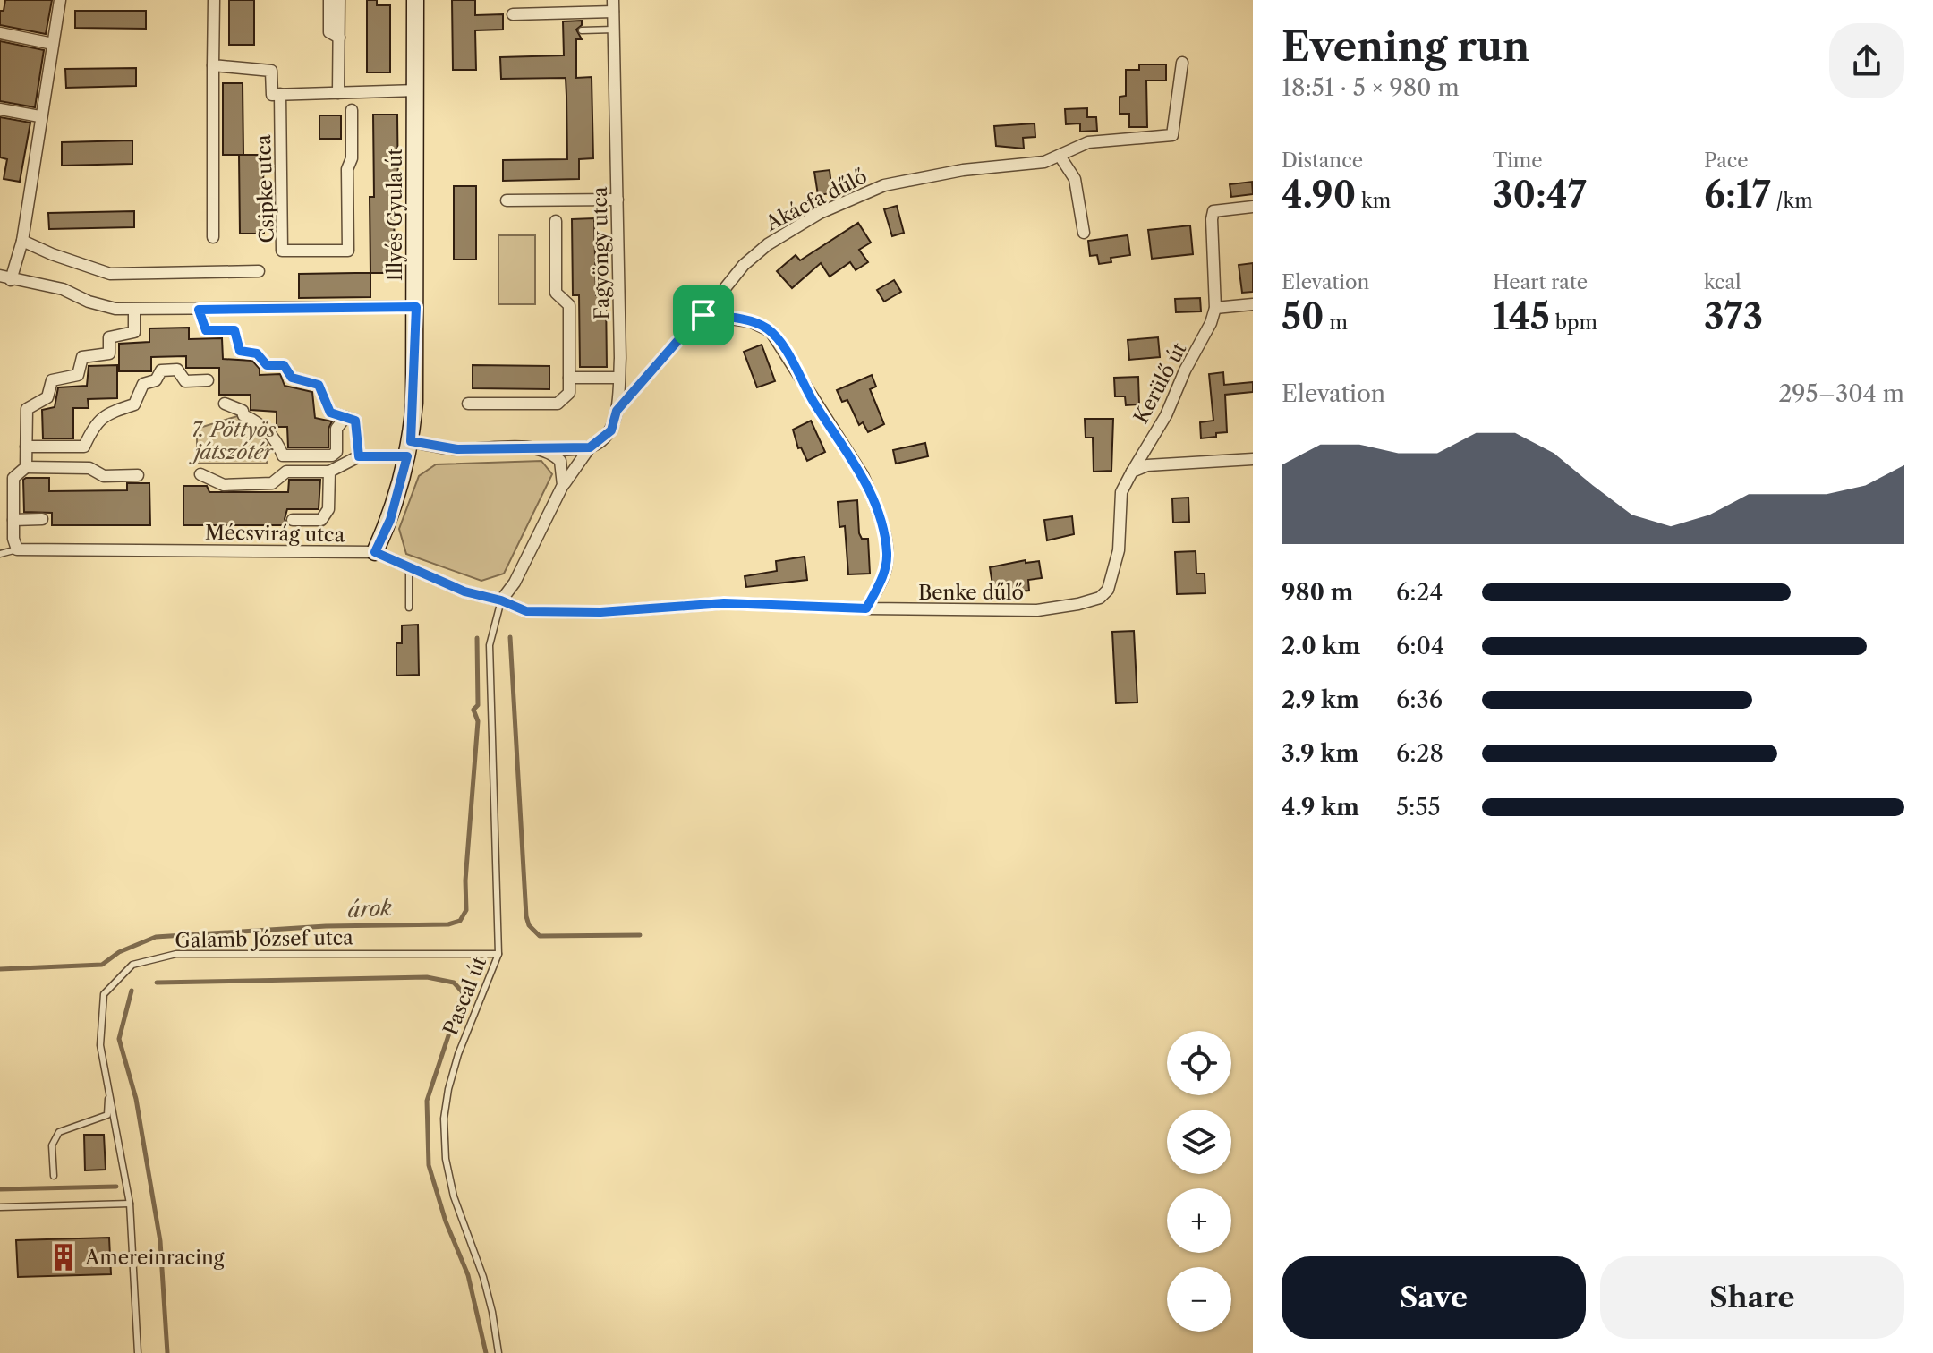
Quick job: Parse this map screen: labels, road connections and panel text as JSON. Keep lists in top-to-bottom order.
{
  "streets": {
    "street": [
      "Csipke utca",
      "Akácfa dűlő",
      "Illyés Gyula út",
      "Fagyöngy utca",
      "Kerülő út",
      "Mécsvirág utca",
      "Benke dűlő"
    ],
    "lane": ["Galamb József utca", "Pascal út"]
  },
  "crossings": [
    ["Akácfa dűlő", "Fagyöngy utca"],
    ["Illyés Gyula út", "Mécsvirág utca"],
    ["Fagyöngy utca", "Mécsvirág utca"],
    ["Fagyöngy utca", "Benke dűlő"],
    ["Fagyöngy utca", "Pascal út"],
    ["Kerülő út", "Benke dűlő"],
    ["Mécsvirág utca", "Benke dűlő"],
    ["Mécsvirág utca", "Pascal út"],
    ["Benke dűlő", "Pascal út"],
    ["Galamb József utca", "Pascal út"]
  ],
  "water": ["árok"],
  "parks": ["7. Pöttyös játszótér"],
  "places": {
    "building": ["Amereinracing"]
  },
  "page": {
    "heading": ["Evening run", "18:51 · 5 × 980 m"],
    "stats": [
      ["Distance", "4.90 km"],
      ["Time", "30:47"],
      ["Pace", "6:17 /km"],
      ["Elevation", "50 m"],
      ["Heart rate", "145 bpm"],
      ["kcal", "373"]
    ],
    "chart": ["Elevation", "295–304 m"],
    "list": [
      {
        "name": "980 m",
        "note": "6:24"
      },
      {
        "name": "2.0 km",
        "note": "6:04"
      },
      {
        "name": "2.9 km",
        "note": "6:36"
      },
      {
        "name": "3.9 km",
        "note": "6:28"
      },
      {
        "name": "4.9 km",
        "note": "5:55"
      }
    ],
    "map_buttons": ["+", "−"],
    "buttons": ["Save", "Share"]
  }
}
